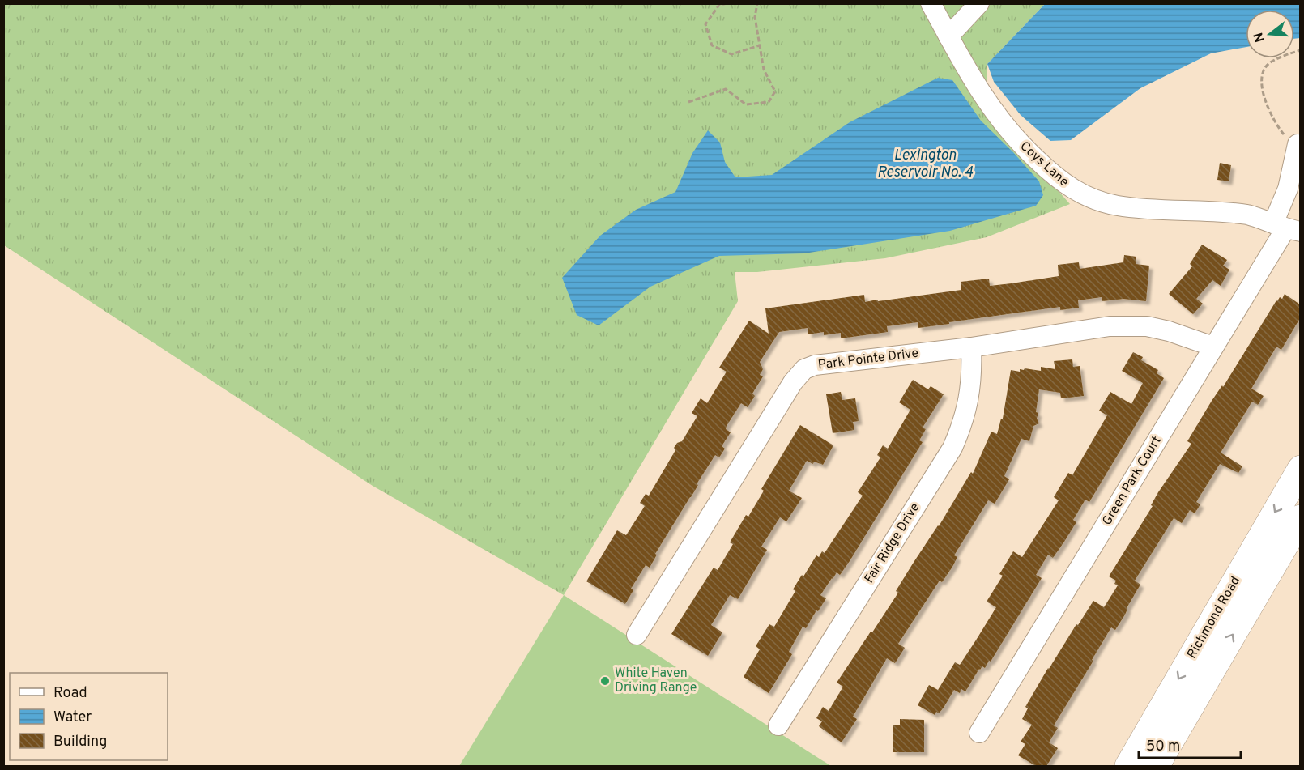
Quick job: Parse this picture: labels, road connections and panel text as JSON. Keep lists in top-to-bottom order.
{
  "streets": {
    "highway": ["Richmond Road"],
    "street": [
      "Coys Lane",
      "Park Pointe Drive",
      "Green Park Court",
      "Fair Ridge Drive"
    ]
  },
  "crossings": [
    ["Coys Lane", "Green Park Court"],
    ["Park Pointe Drive", "Green Park Court"],
    ["Park Pointe Drive", "Fair Ridge Drive"]
  ],
  "water": ["Lexington Reservoir No. 4"],
  "places": ["White Haven Driving Range"],
  "legend": ["Road", "Water", "Building"],
  "scale_bar": "50 m",
  "north": "left"
}
